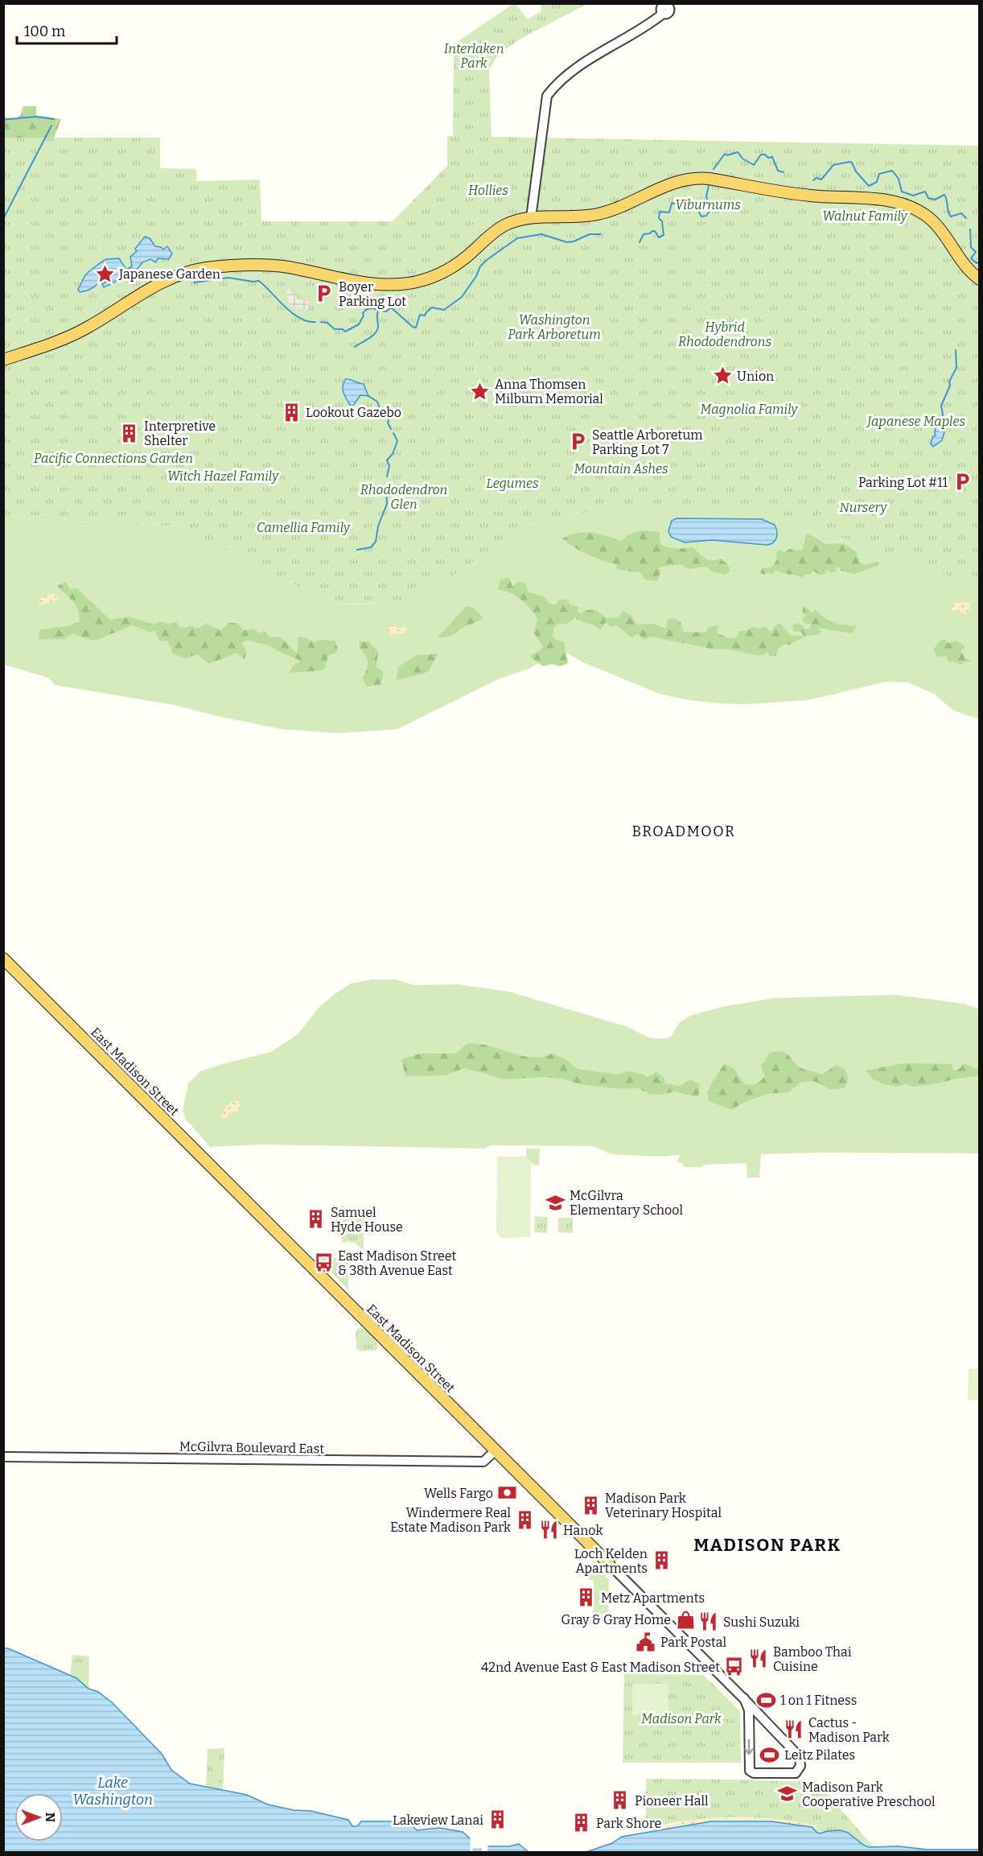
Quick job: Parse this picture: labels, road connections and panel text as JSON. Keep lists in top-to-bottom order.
{
  "streets": {
    "main road": ["East Madison Street"],
    "street": ["McGilvra Boulevard East"]
  },
  "crossings": [
    ["East Madison Street", "McGilvra Boulevard East"]
  ],
  "districts": ["BROADMOOR", "MADISON PARK"],
  "water": ["Lake Washington"],
  "parks": [
    "Interlaken Park",
    "Hollies",
    "Viburnums",
    "Walnut Family",
    "Washington Park Arboretum",
    "Hybrid Rhododendrons",
    "Magnolia Family",
    "Japanese Maples",
    "Pacific Connections Garden",
    "Mountain Ashes",
    "Witch Hazel Family",
    "Legumes",
    "Rhododendron Glen",
    "Nursery",
    "Camellia Family",
    "Madison Park"
  ],
  "places": {
    "place": ["Japanese Garden", "Union", "Anna Thomsen Milburn Memorial"],
    "parking": ["Boyer Parking Lot", "Seattle Arboretum Parking Lot 7", "Parking Lot #11"],
    "building": [
      "Lookout Gazebo",
      "Interpretive Shelter",
      "Samuel Hyde House",
      "Madison Park Veterinary Hospital",
      "Windermere Real Estate Madison Park",
      "Loch Kelden Apartments",
      "Metz Apartments",
      "Pioneer Hall",
      "Lakeview Lanai",
      "Park Shore"
    ],
    "school or university": ["McGilvra Elementary School", "Madison Park Cooperative Preschool"],
    "bus stop": ["East Madison Street & 38th Avenue East", "42nd Avenue East & East Madison Street"],
    "bank": ["Wells Fargo"],
    "restaurant": [
      "Hanok",
      "Sushi Suzuki",
      "Bamboo Thai Cuisine",
      "Cactus - Madison Park"
    ],
    "shop": ["Gray & Gray Home"],
    "public building": ["Park Postal"],
    "sports": ["1 on 1 Fitness", "Leitz Pilates"]
  },
  "scale_bar": "100 m",
  "north": "right"
}
